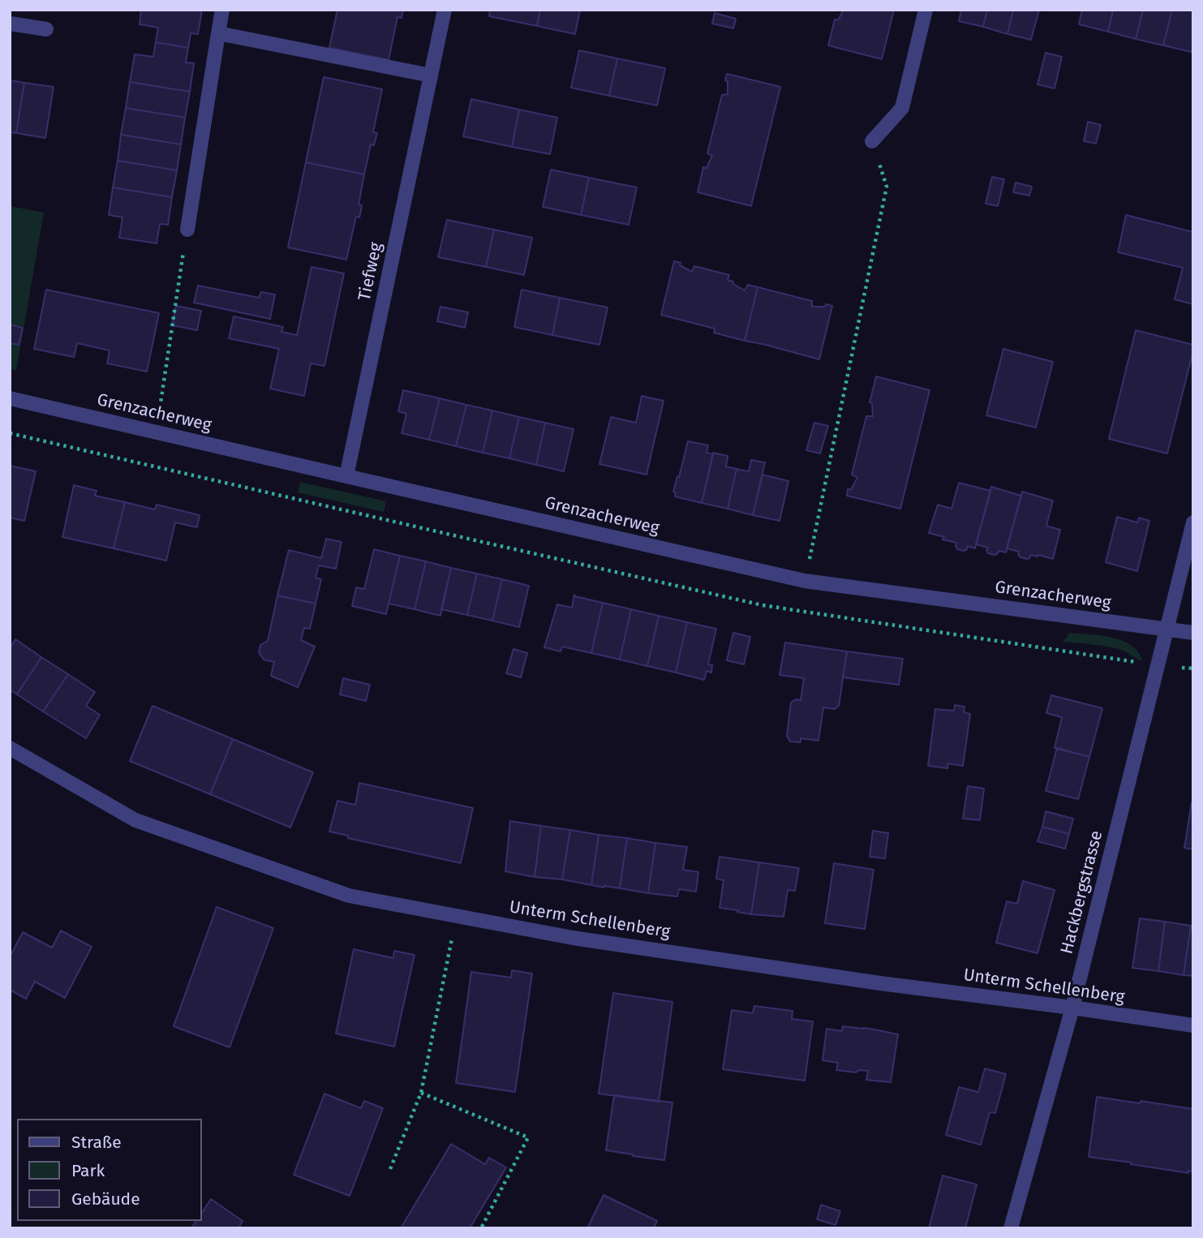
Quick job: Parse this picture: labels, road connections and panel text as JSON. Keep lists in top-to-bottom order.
{
  "streets": {
    "street": [
      "Tiefweg",
      "Grenzacherweg",
      "Hackbergstrasse",
      "Unterm Schellenberg"
    ]
  },
  "crossings": [
    ["Tiefweg", "Grenzacherweg"],
    ["Grenzacherweg", "Hackbergstrasse"],
    ["Hackbergstrasse", "Unterm Schellenberg"]
  ],
  "legend": ["Straße", "Park", "Gebäude"]
}
